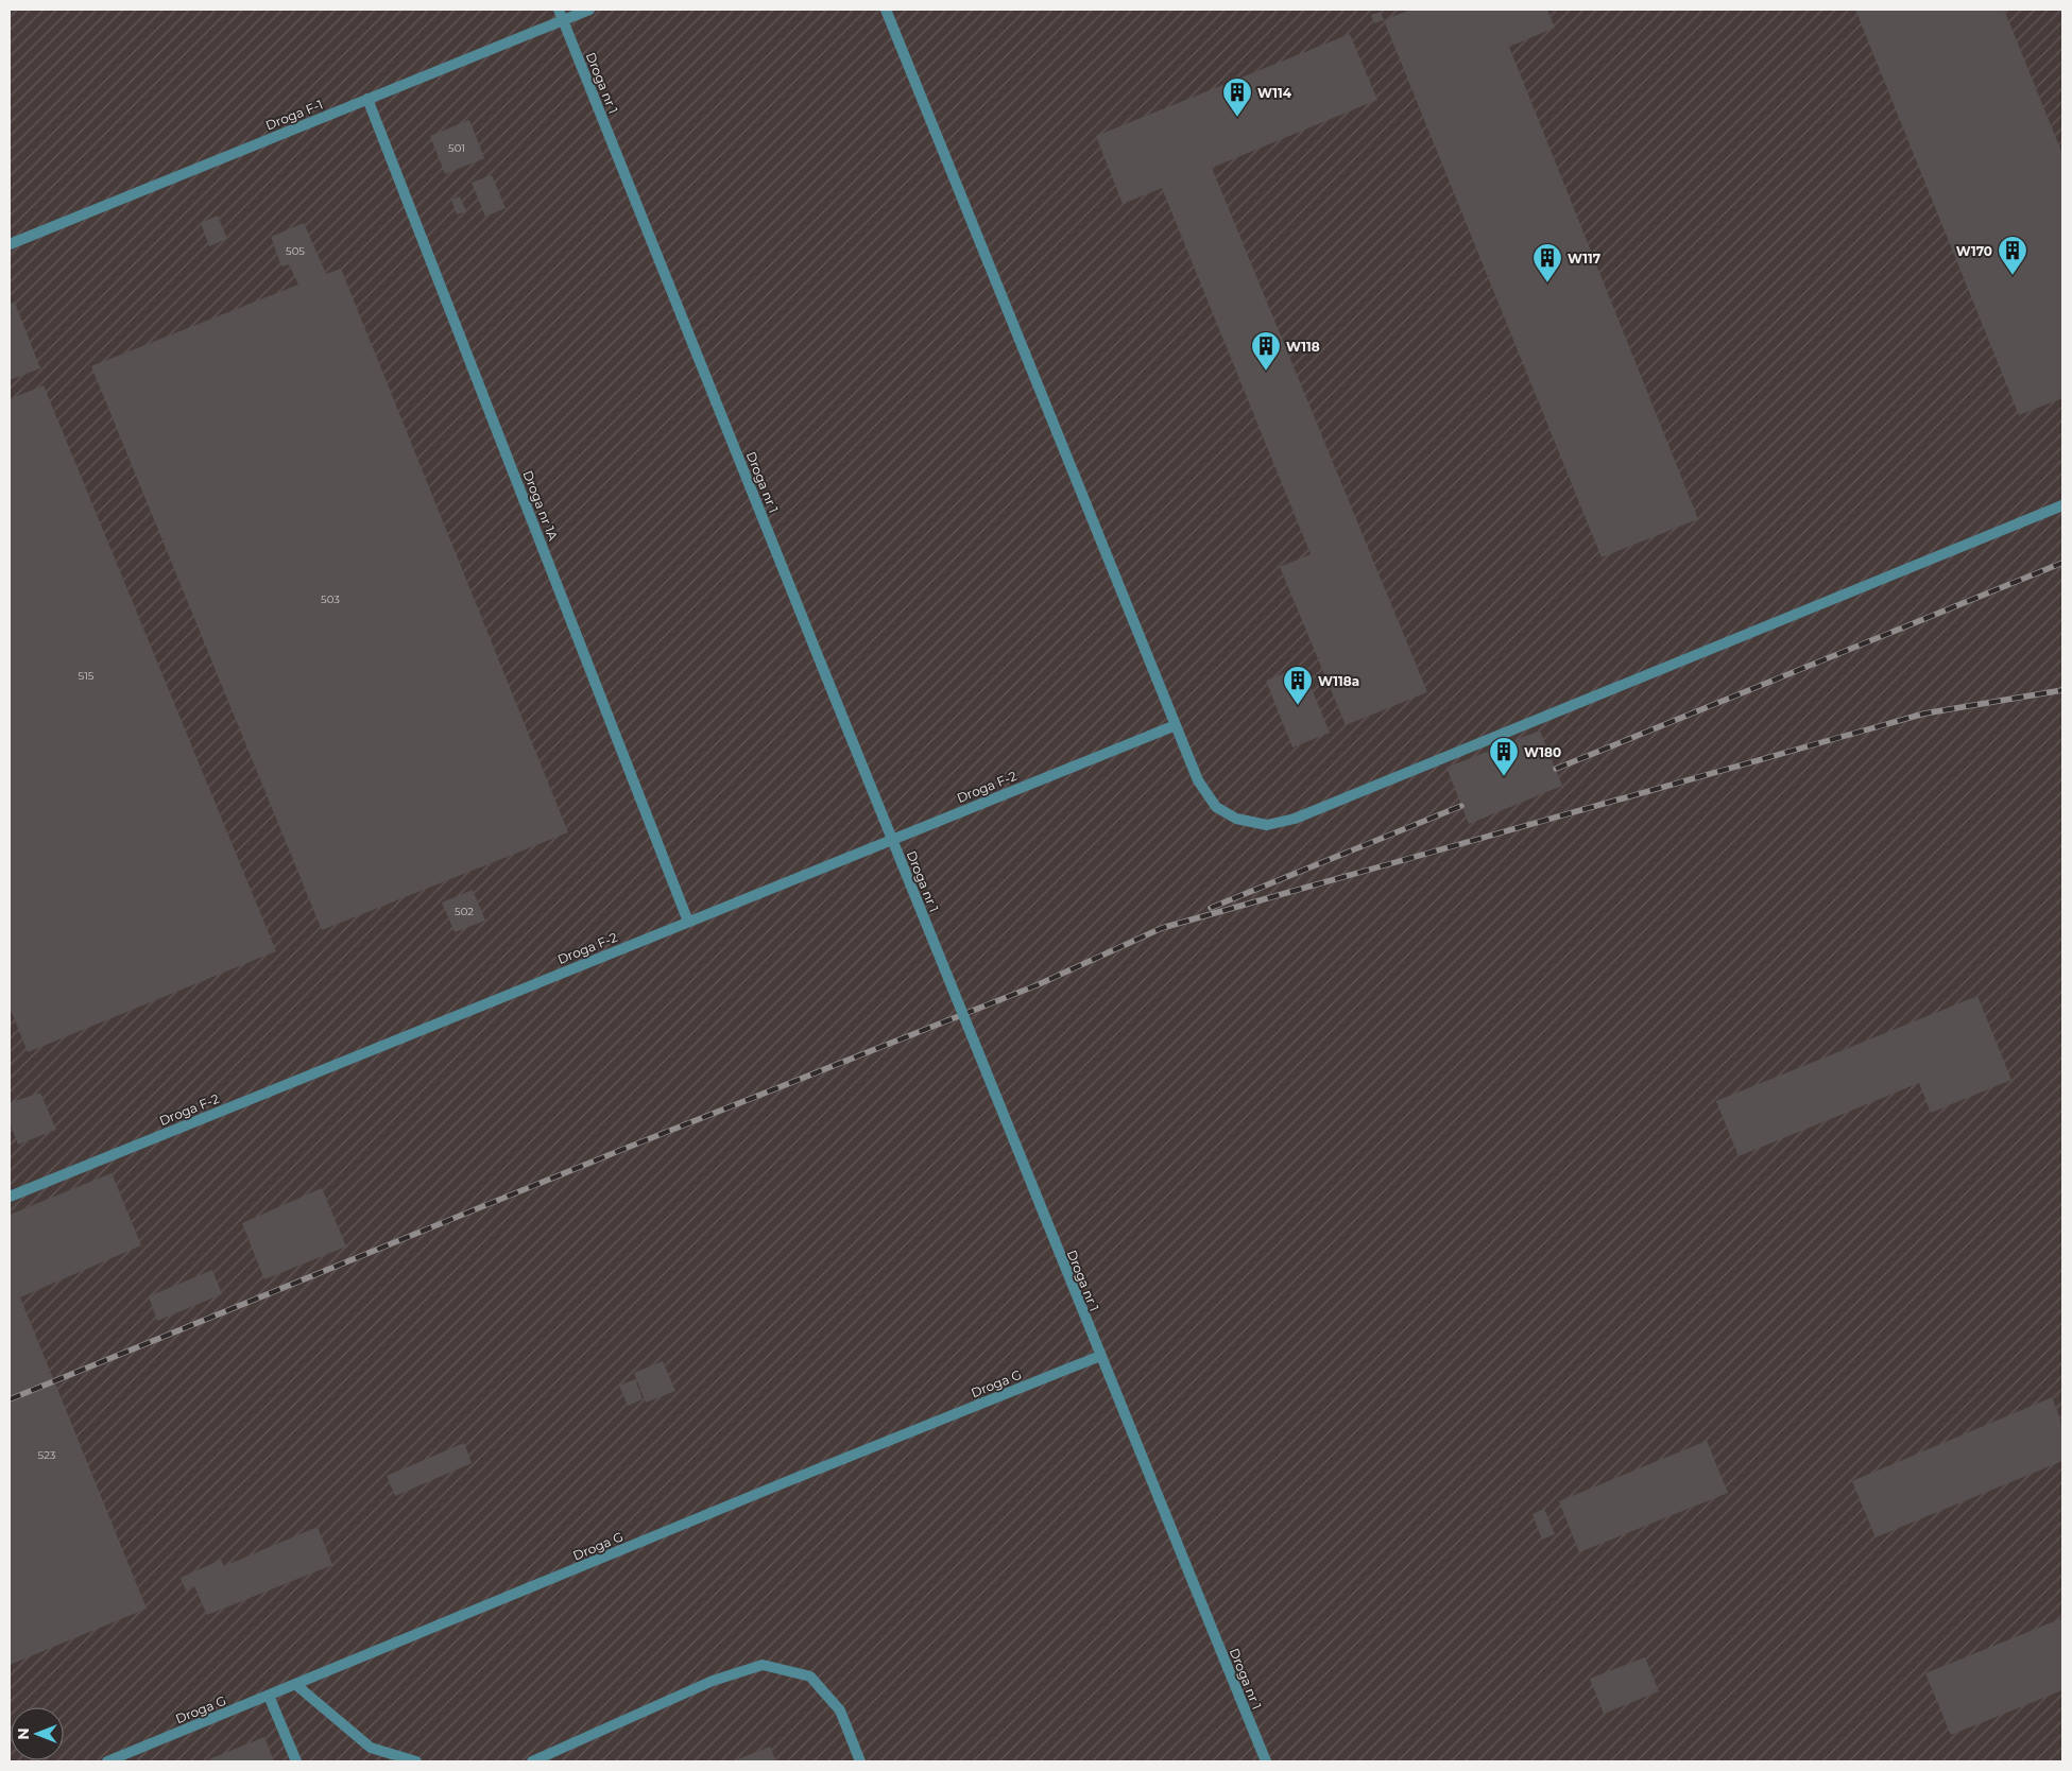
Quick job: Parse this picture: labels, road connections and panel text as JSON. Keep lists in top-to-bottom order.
{
  "streets": {
    "lane": [
      "Droga nr 1",
      "Droga F-1",
      "Droga nr 1A",
      "Droga F-2",
      "Droga G"
    ]
  },
  "crossings": [
    ["Droga nr 1", "Droga F-1"],
    ["Droga nr 1", "Droga G"],
    ["Droga F-1", "Droga nr 1A"],
    ["Droga nr 1A", "Droga F-2"]
  ],
  "places": {
    "building": [
      "W114",
      "W170",
      "W117",
      "W118",
      "W118a",
      "W180"
    ]
  },
  "house_numbers": [
    "501",
    "505",
    "503",
    "515",
    "502",
    "523"
  ],
  "north": "left"
}
